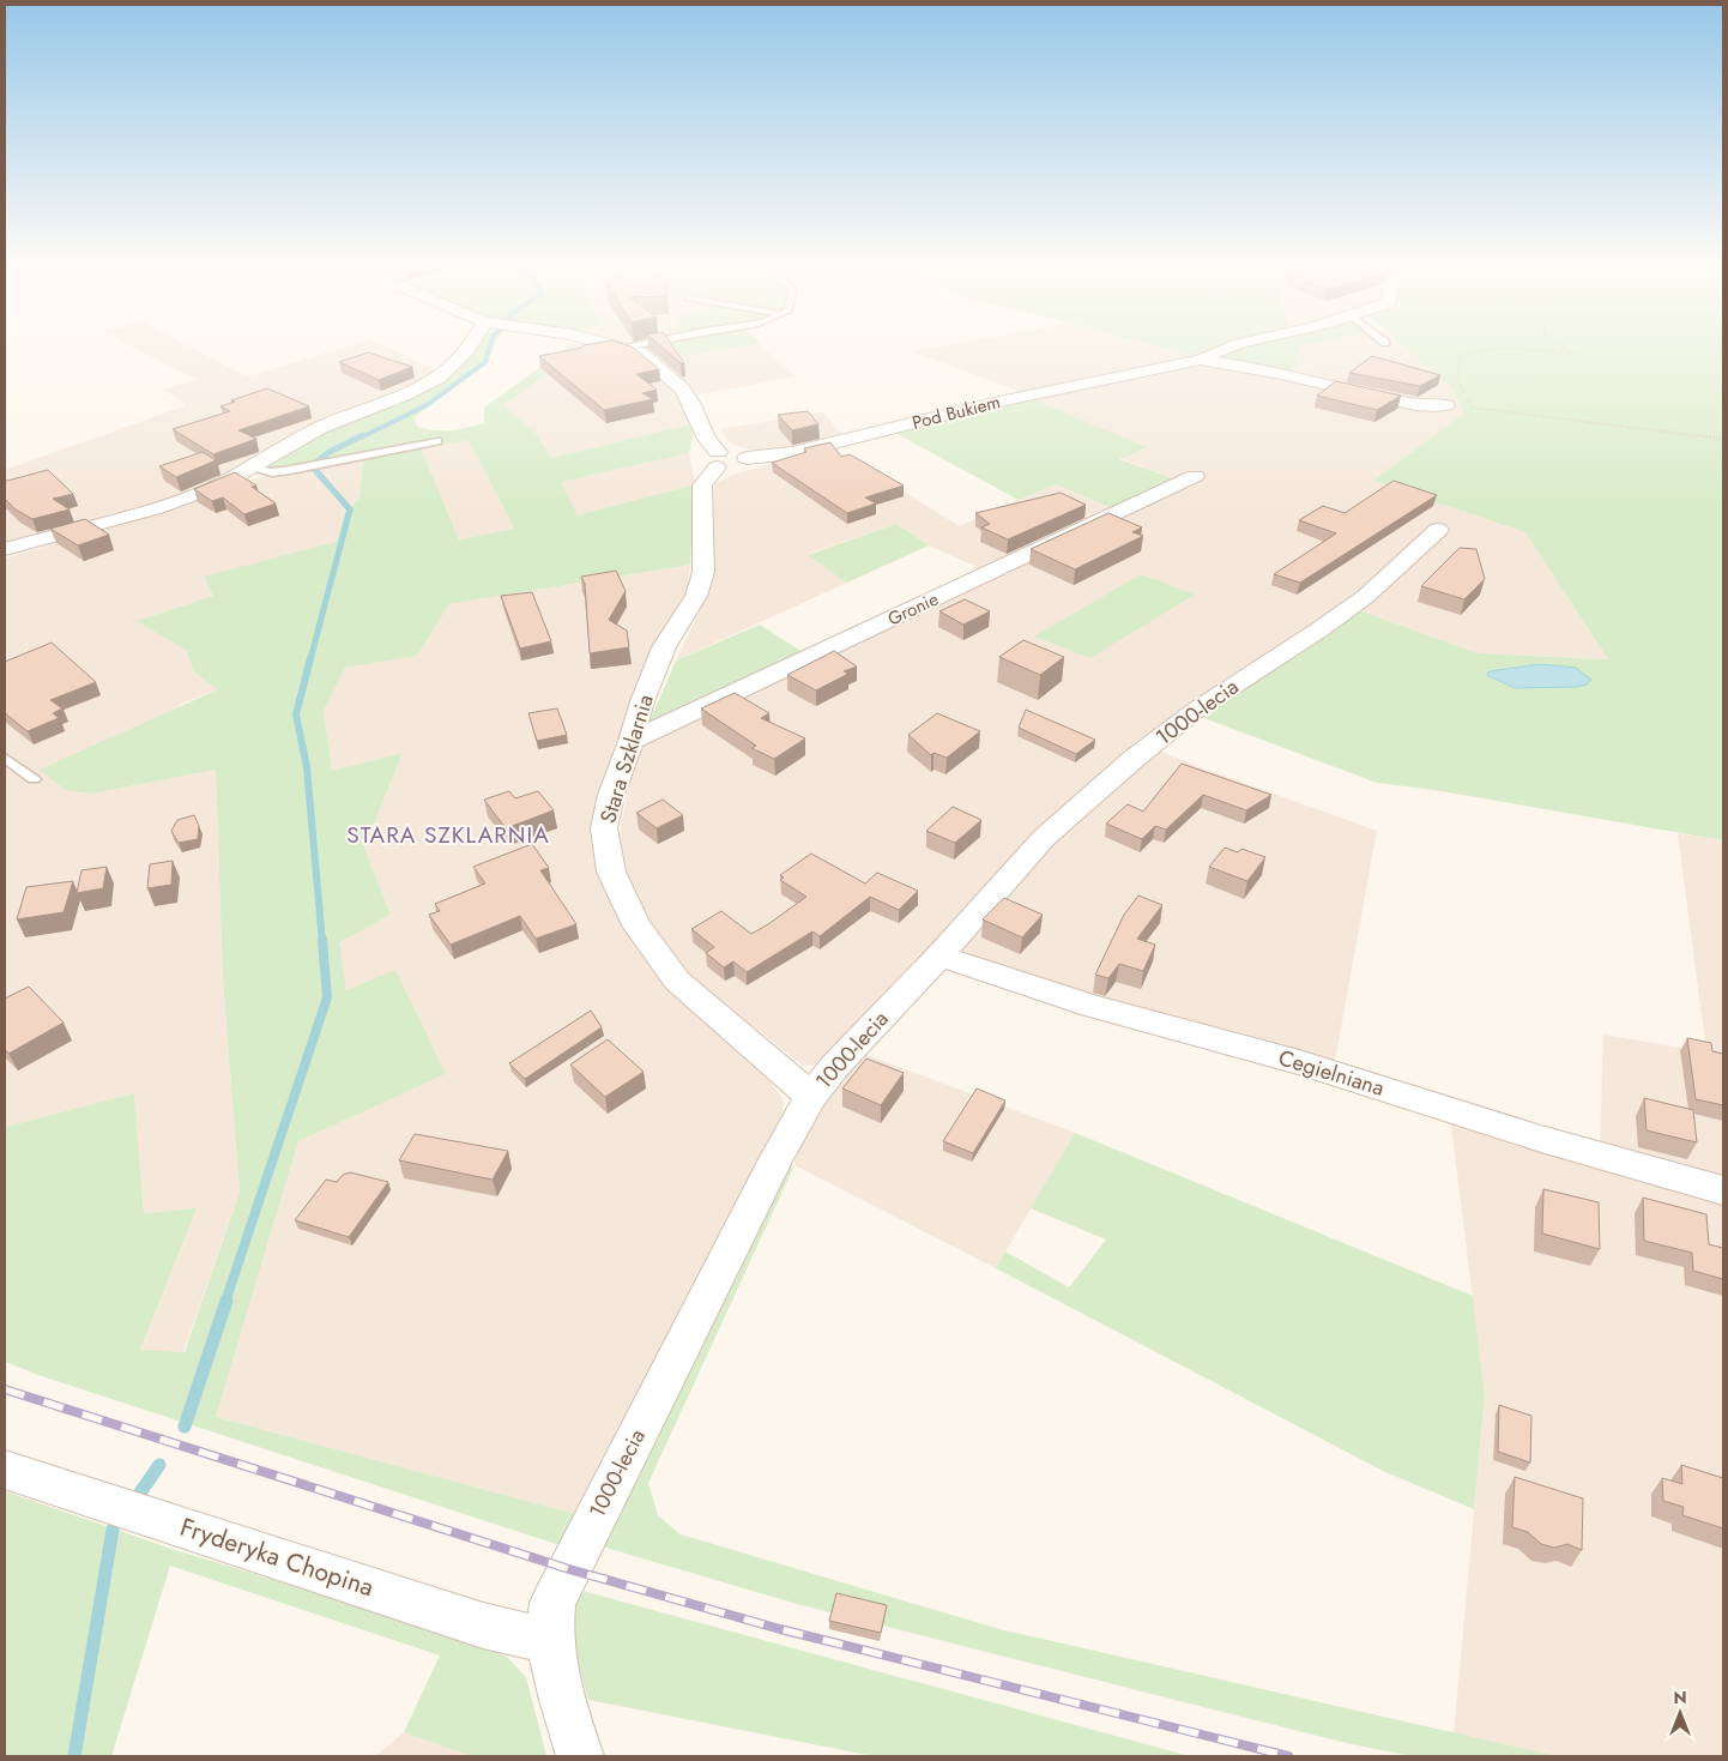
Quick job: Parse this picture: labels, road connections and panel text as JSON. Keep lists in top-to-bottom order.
{
  "streets": {
    "street": [
      "Pod Bukiem",
      "Gronie",
      "1000-lecia",
      "Stara Szklarnia",
      "Cegielniana",
      "Fryderyka Chopina"
    ]
  },
  "crossings": [
    ["Pod Bukiem", "Stara Szklarnia"],
    ["Gronie", "Stara Szklarnia"],
    ["1000-lecia", "Stara Szklarnia"],
    ["1000-lecia", "Cegielniana"],
    ["1000-lecia", "Fryderyka Chopina"]
  ],
  "districts": ["STARA SZKLARNIA"],
  "north": "top"
}
